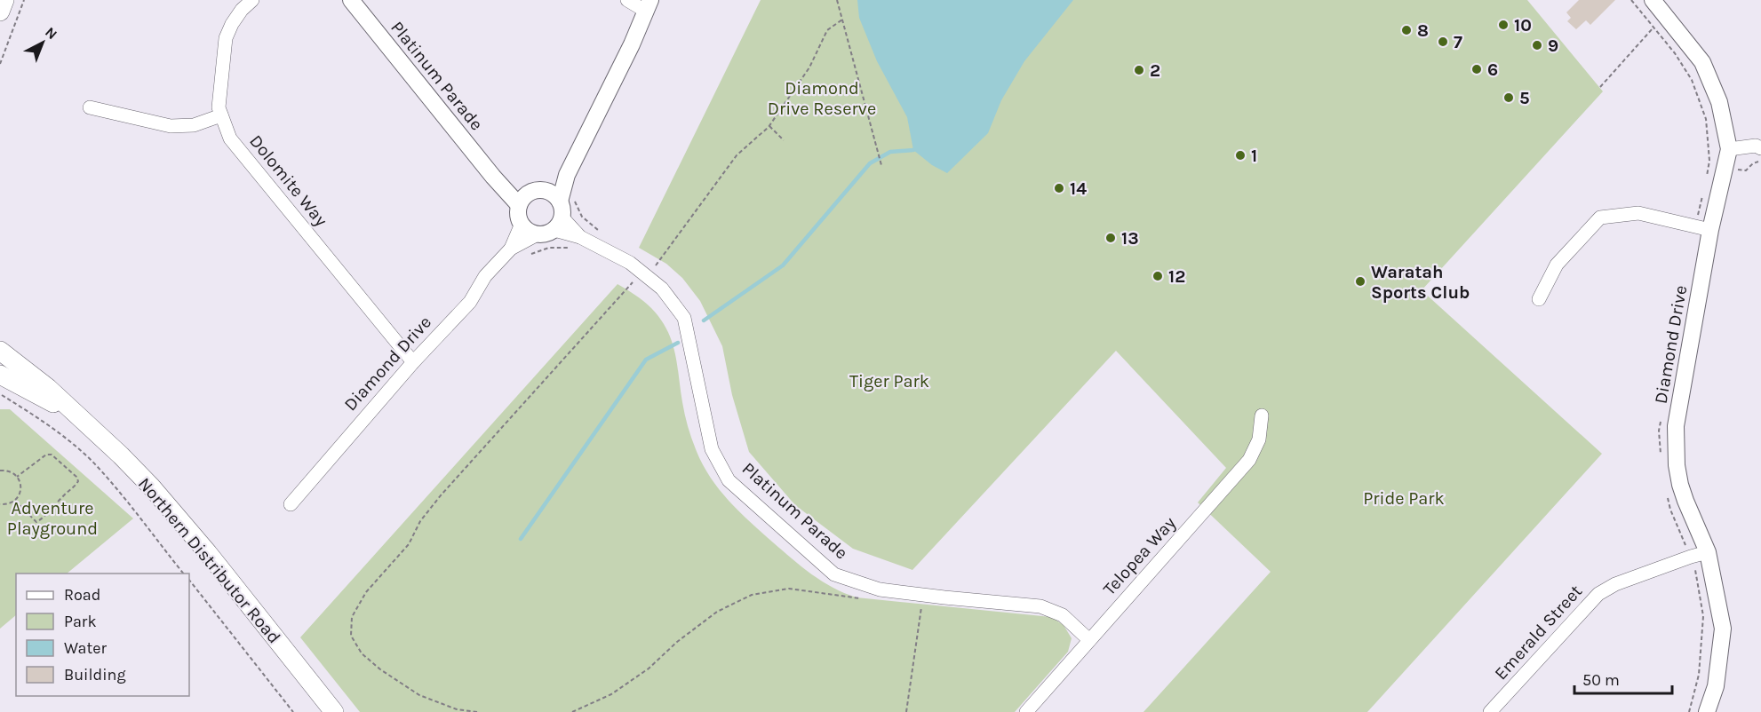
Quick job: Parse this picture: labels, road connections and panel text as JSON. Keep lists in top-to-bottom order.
{
  "streets": {
    "main road": ["Northern Distributor Road"],
    "street": [
      "Platinum Parade",
      "Dolomite Way",
      "Diamond Drive",
      "Telopea Way",
      "Emerald Street"
    ]
  },
  "crossings": [
    ["Platinum Parade", "Diamond Drive"],
    ["Platinum Parade", "Telopea Way"],
    ["Dolomite Way", "Diamond Drive"],
    ["Diamond Drive", "Emerald Street"]
  ],
  "parks": [
    "Diamond Drive Reserve",
    "Tiger Park",
    "Pride Park",
    "Adventure Playground"
  ],
  "places": [
    "10",
    "8",
    "7",
    "9",
    "6",
    "2",
    "5",
    "1",
    "14",
    "13",
    "12",
    "Waratah Sports Club"
  ],
  "legend": [
    "Road",
    "Park",
    "Water",
    "Building"
  ],
  "scale_bar": "50 m",
  "north": "top right"
}
